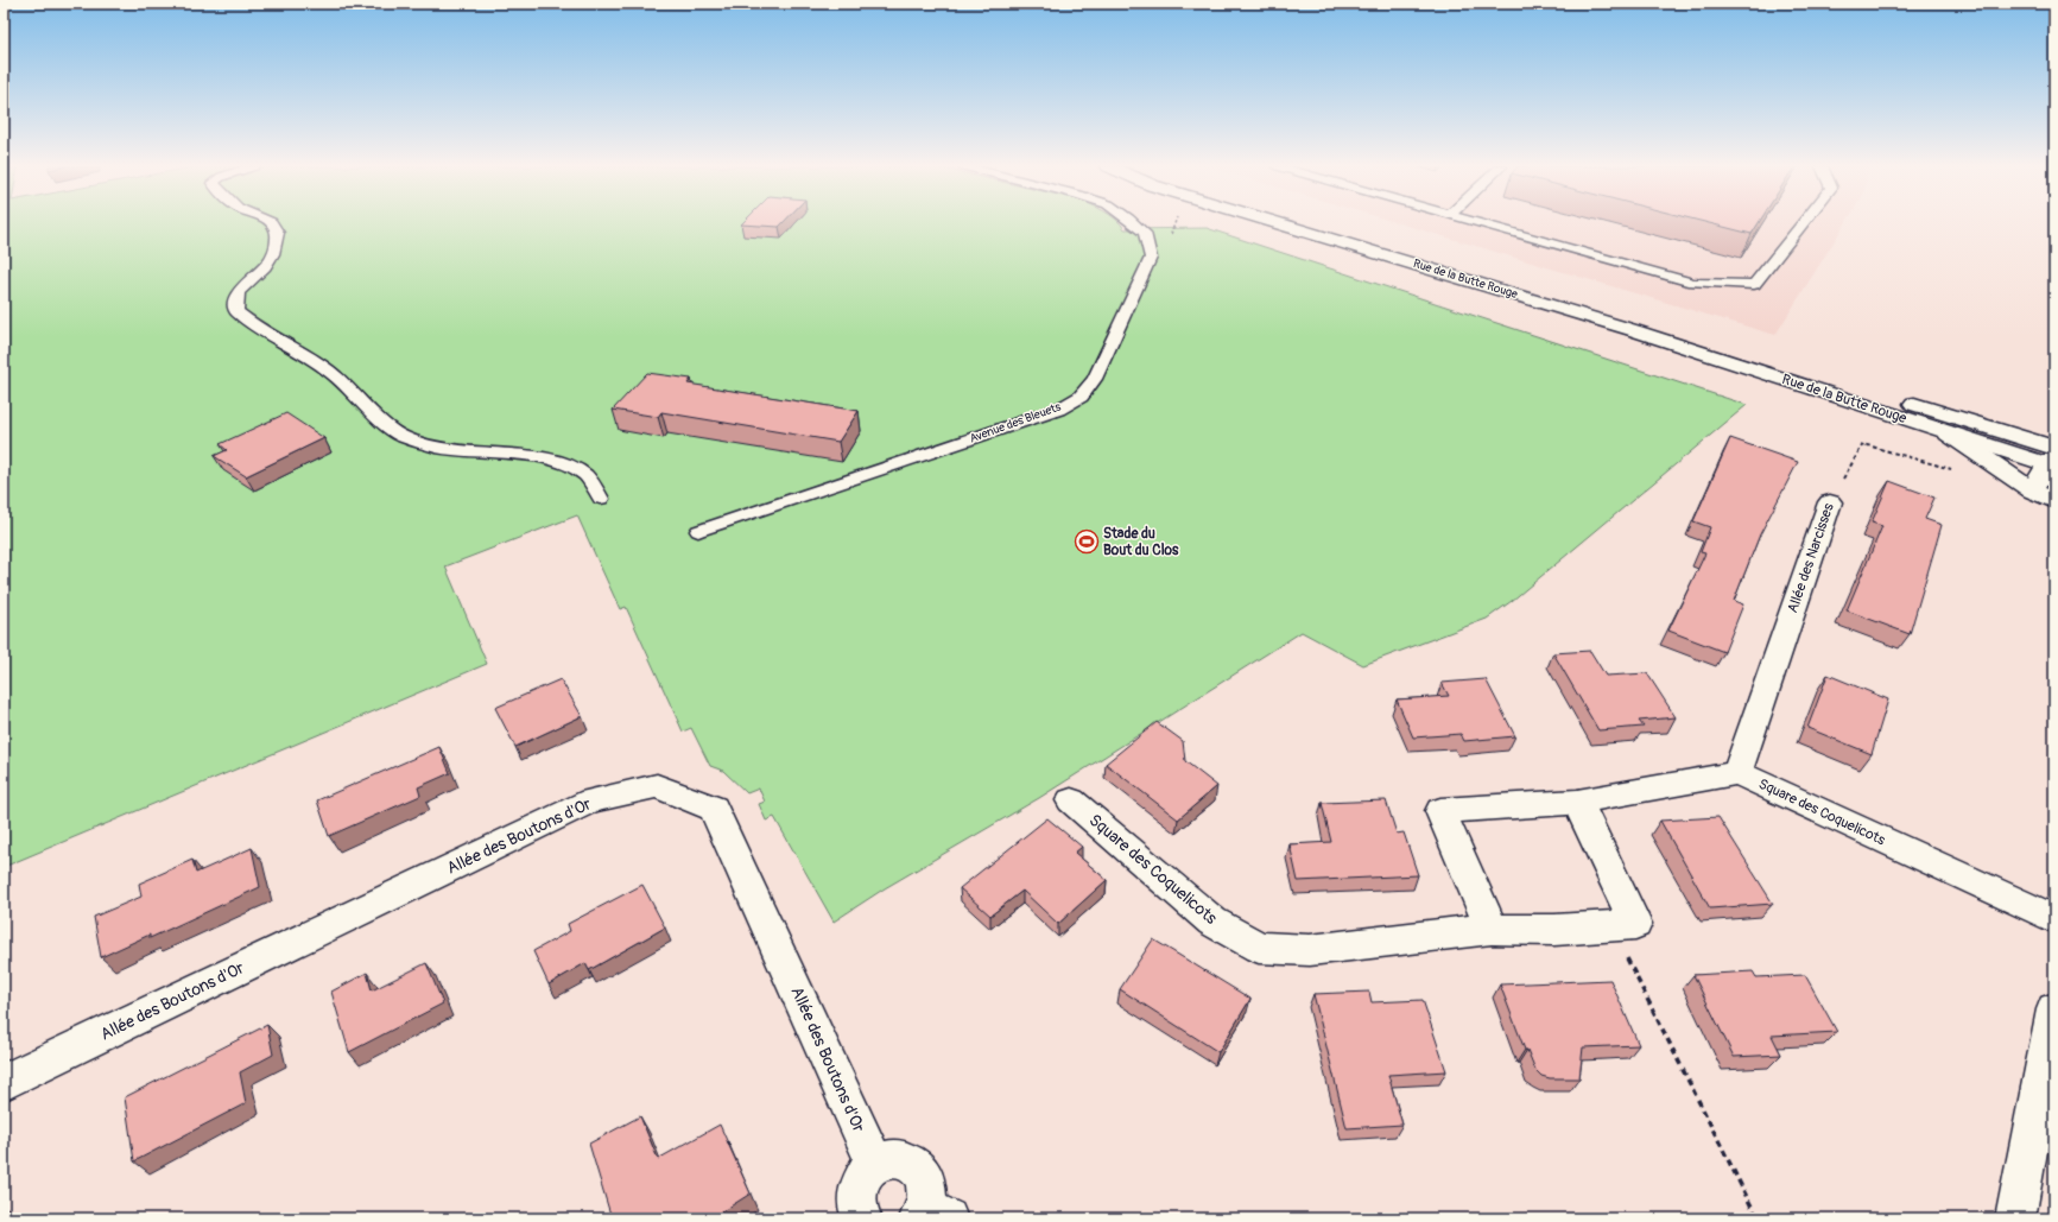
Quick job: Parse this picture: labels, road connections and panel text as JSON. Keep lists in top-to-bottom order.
{
  "streets": {
    "street": [
      "Rue de la Butte Rouge",
      "Allée des Narcisses",
      "Square des Coquelicots",
      "Allée des Boutons d'Or"
    ],
    "lane": ["Avenue des Bleuets"]
  },
  "crossings": [
    ["Allée des Narcisses", "Square des Coquelicots"]
  ],
  "places": {
    "sports": ["Stade du Bout du Clos"]
  }
}
